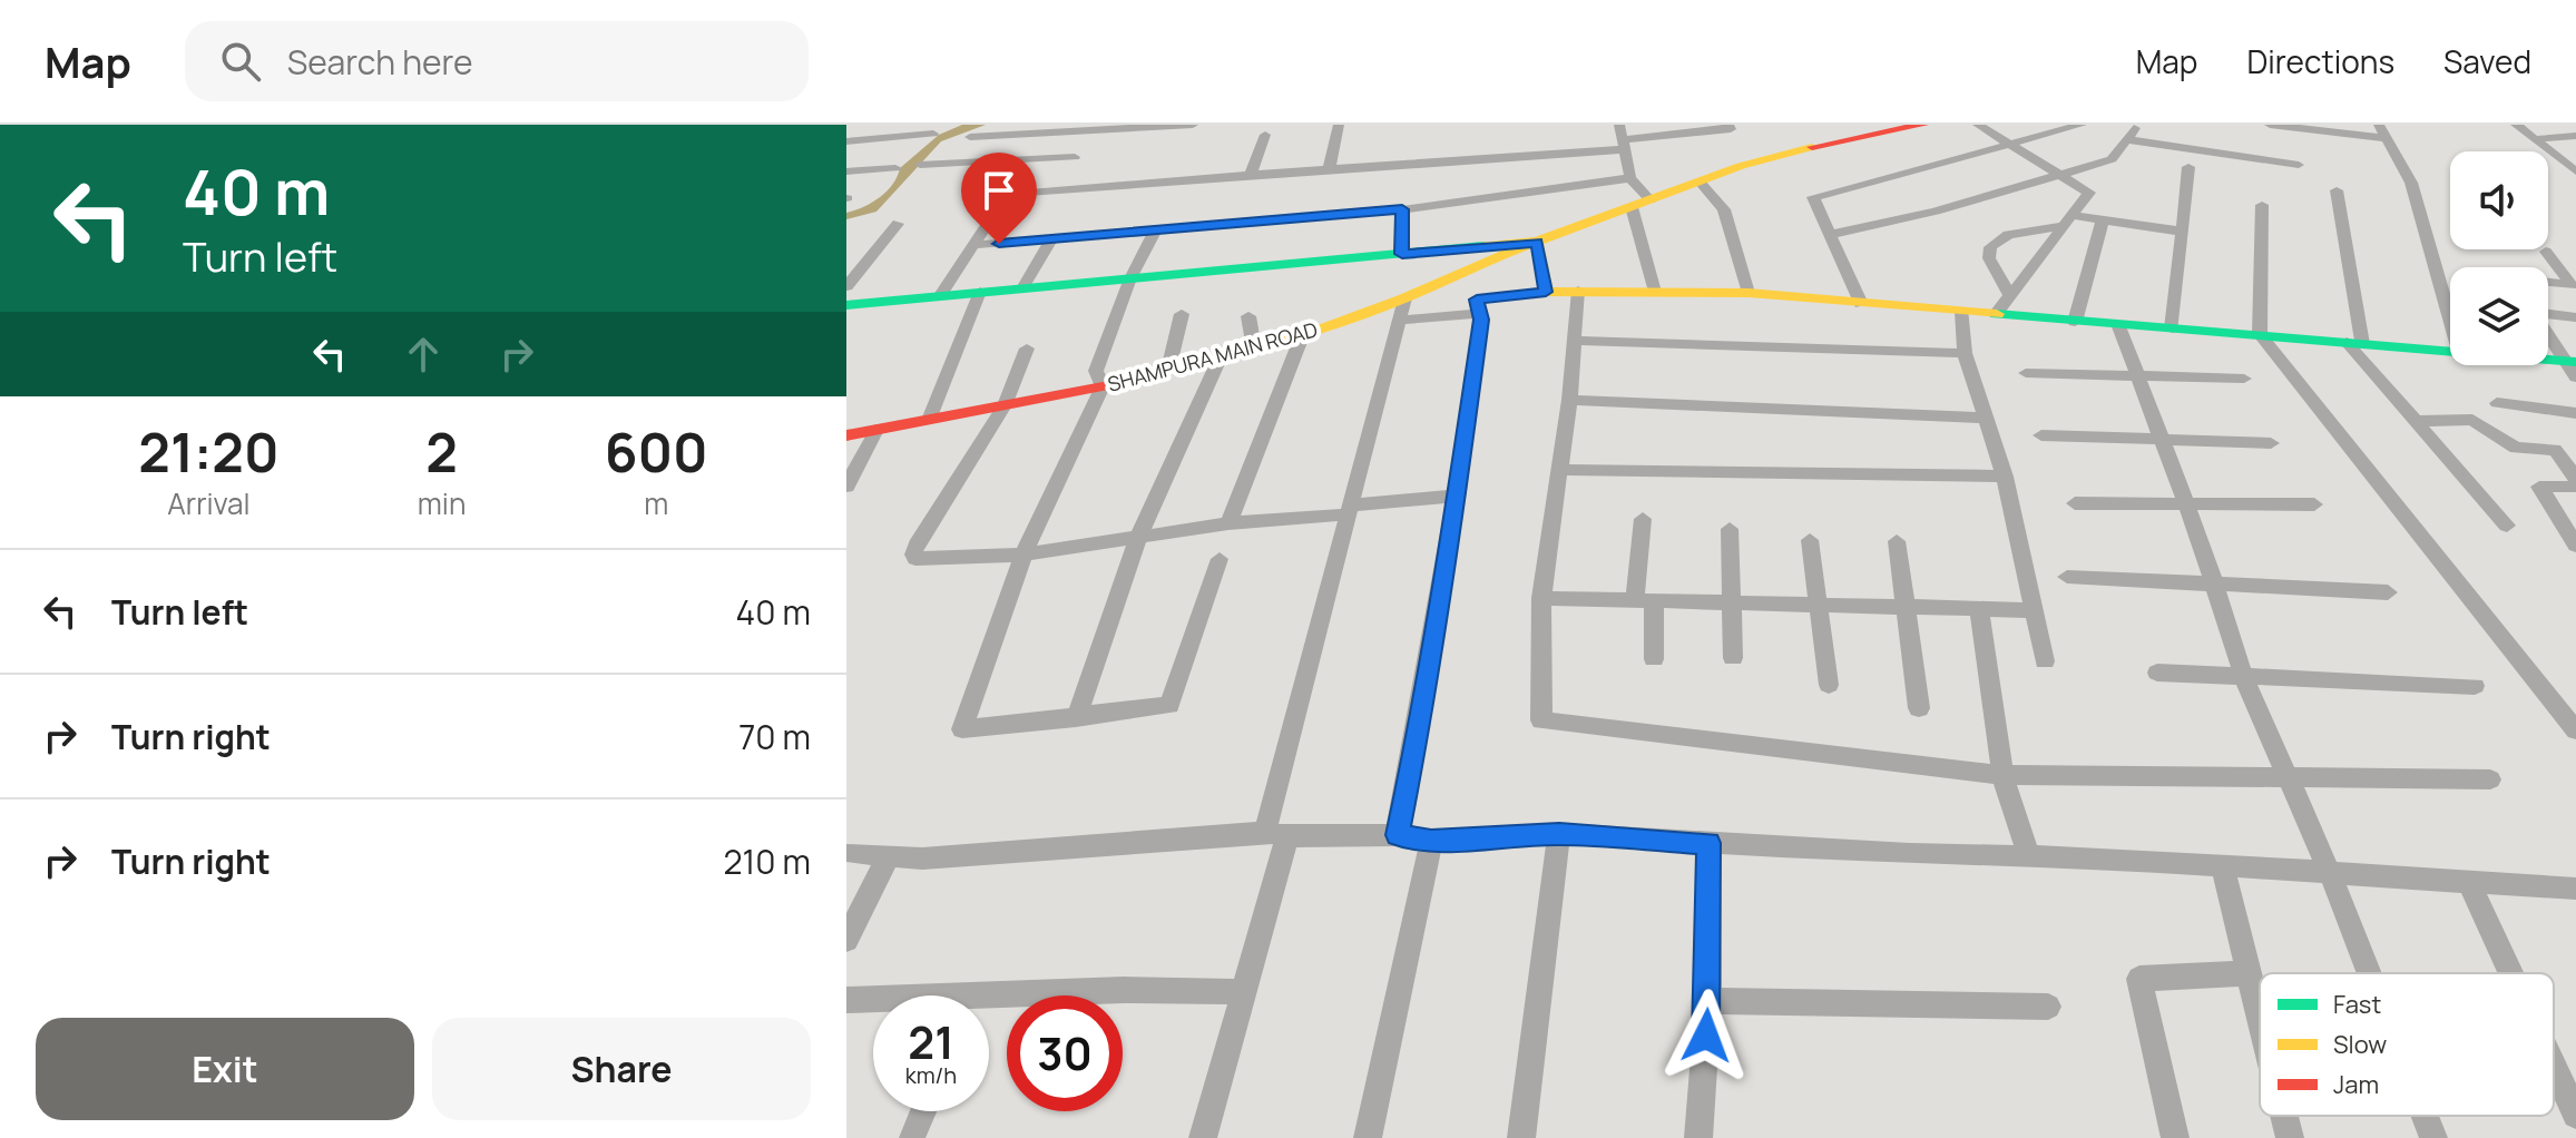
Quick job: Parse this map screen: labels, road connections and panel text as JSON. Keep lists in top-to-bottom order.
{
  "streets": {
    "street": ["SHAMPURA MAIN ROAD"]
  },
  "legend": ["Fast", "Slow", "Jam"],
  "page": {
    "header": "Map",
    "search": "Search here",
    "nav": ["Map", "Directions", "Saved"],
    "turn": ["40 m", "Turn left"],
    "eta": [
      "21:20",
      "Arrival",
      "2",
      "min",
      "600",
      "m"
    ],
    "list": [
      {
        "name": "Turn left",
        "value": "40 m"
      },
      {
        "name": "Turn right",
        "value": "70 m"
      },
      {
        "name": "Turn right",
        "value": "210 m"
      }
    ],
    "speed": "21 km/h",
    "limit": "30",
    "buttons": ["Exit", "Share"]
  }
}
